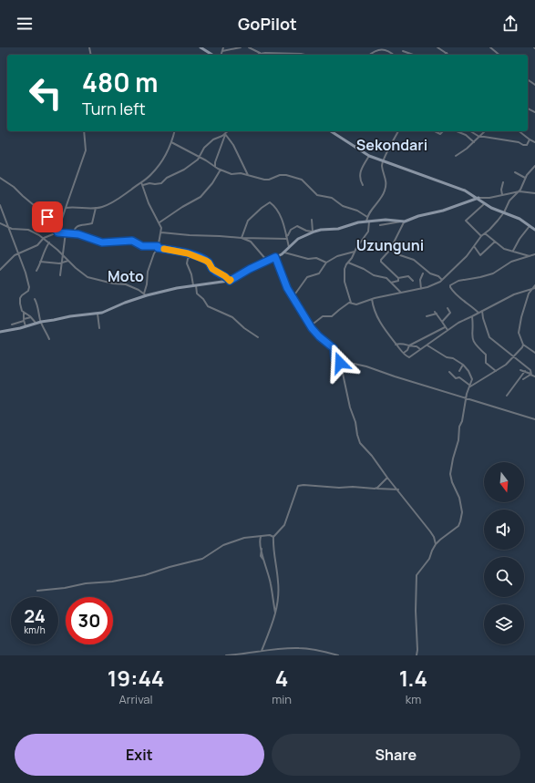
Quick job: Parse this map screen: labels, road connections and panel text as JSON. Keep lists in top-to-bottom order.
{
  "districts": ["Sekondari", "Uzunguni", "Moto"],
  "north": "bottom",
  "page": {
    "header": "GoPilot",
    "turn": ["480 m", "Turn left"],
    "speed": "24 km/h",
    "limit": "30",
    "eta": [
      "19:44",
      "Arrival",
      "4",
      "min",
      "1.4",
      "km"
    ],
    "buttons": ["Exit", "Share"]
  }
}
